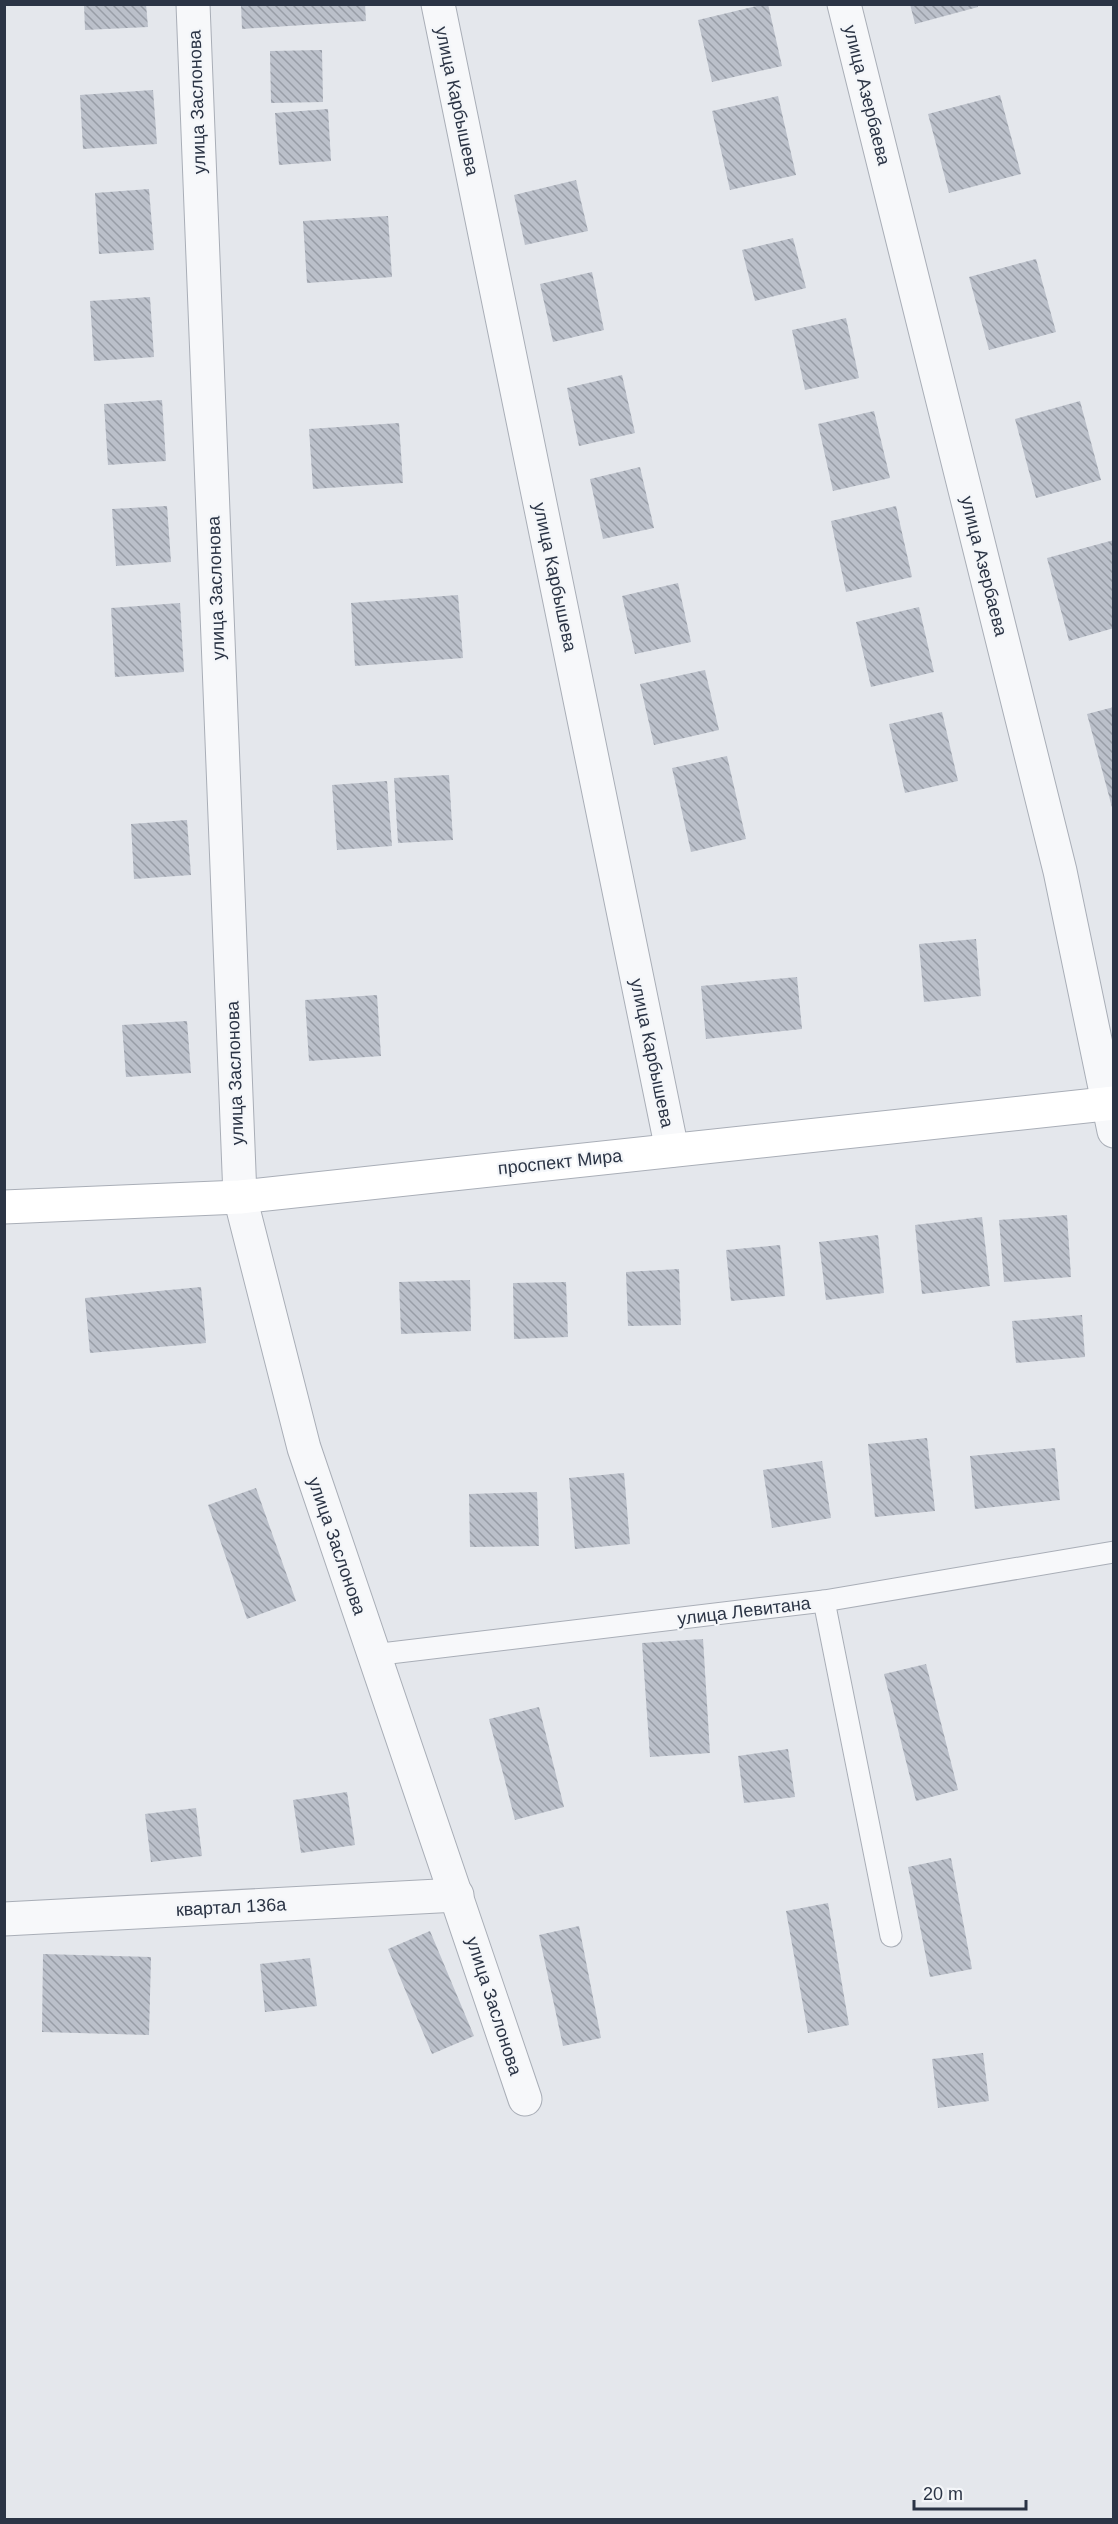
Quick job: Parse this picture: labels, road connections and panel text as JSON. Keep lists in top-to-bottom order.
{
  "streets": {
    "main road": ["проспект Мира"],
    "street": [
      "улица Азербаева",
      "улица Карбышева",
      "улица Заслонова",
      "квартал 136а"
    ],
    "lane": ["улица Левитана"]
  },
  "crossings": [
    ["улица Азербаева", "проспект Мира"],
    ["улица Карбышева", "проспект Мира"],
    ["улица Заслонова", "проспект Мира"],
    ["улица Заслонова", "улица Левитана"],
    ["улица Заслонова", "квартал 136а"]
  ],
  "scale_bar": "20 m"
}
